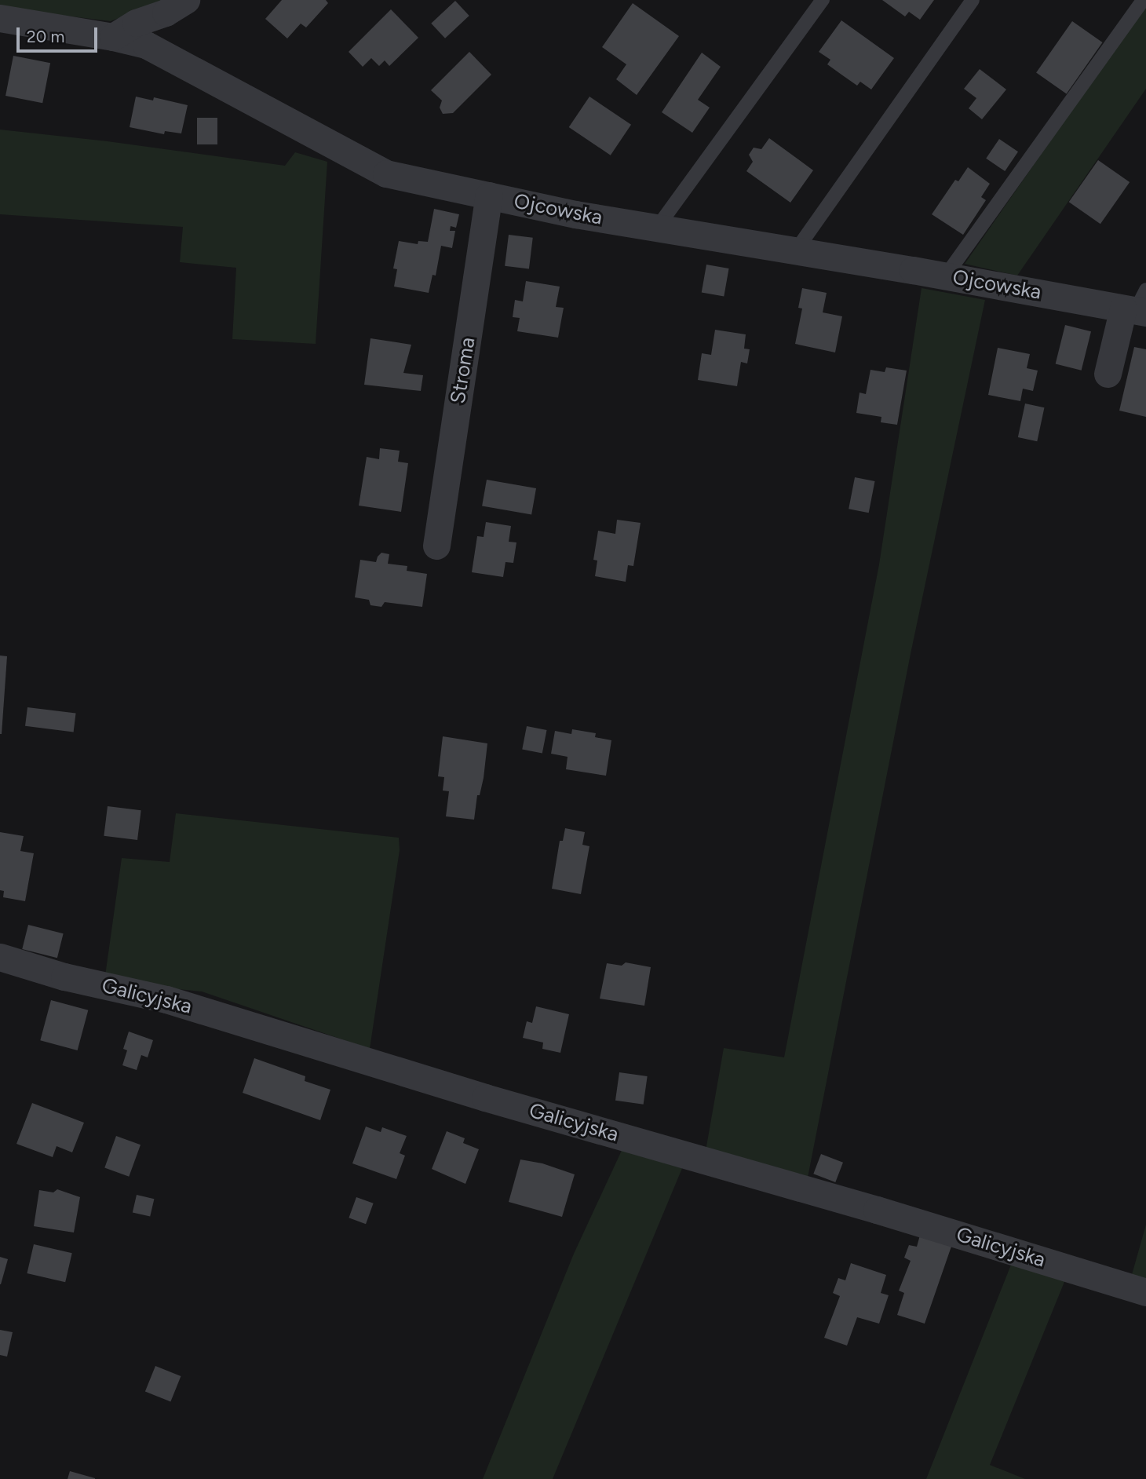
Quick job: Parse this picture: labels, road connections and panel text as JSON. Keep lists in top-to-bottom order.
{
  "streets": {
    "street": ["Ojcowska", "Stroma", "Galicyjska"]
  },
  "crossings": [
    ["Ojcowska", "Stroma"]
  ],
  "scale_bar": "20 m"
}
